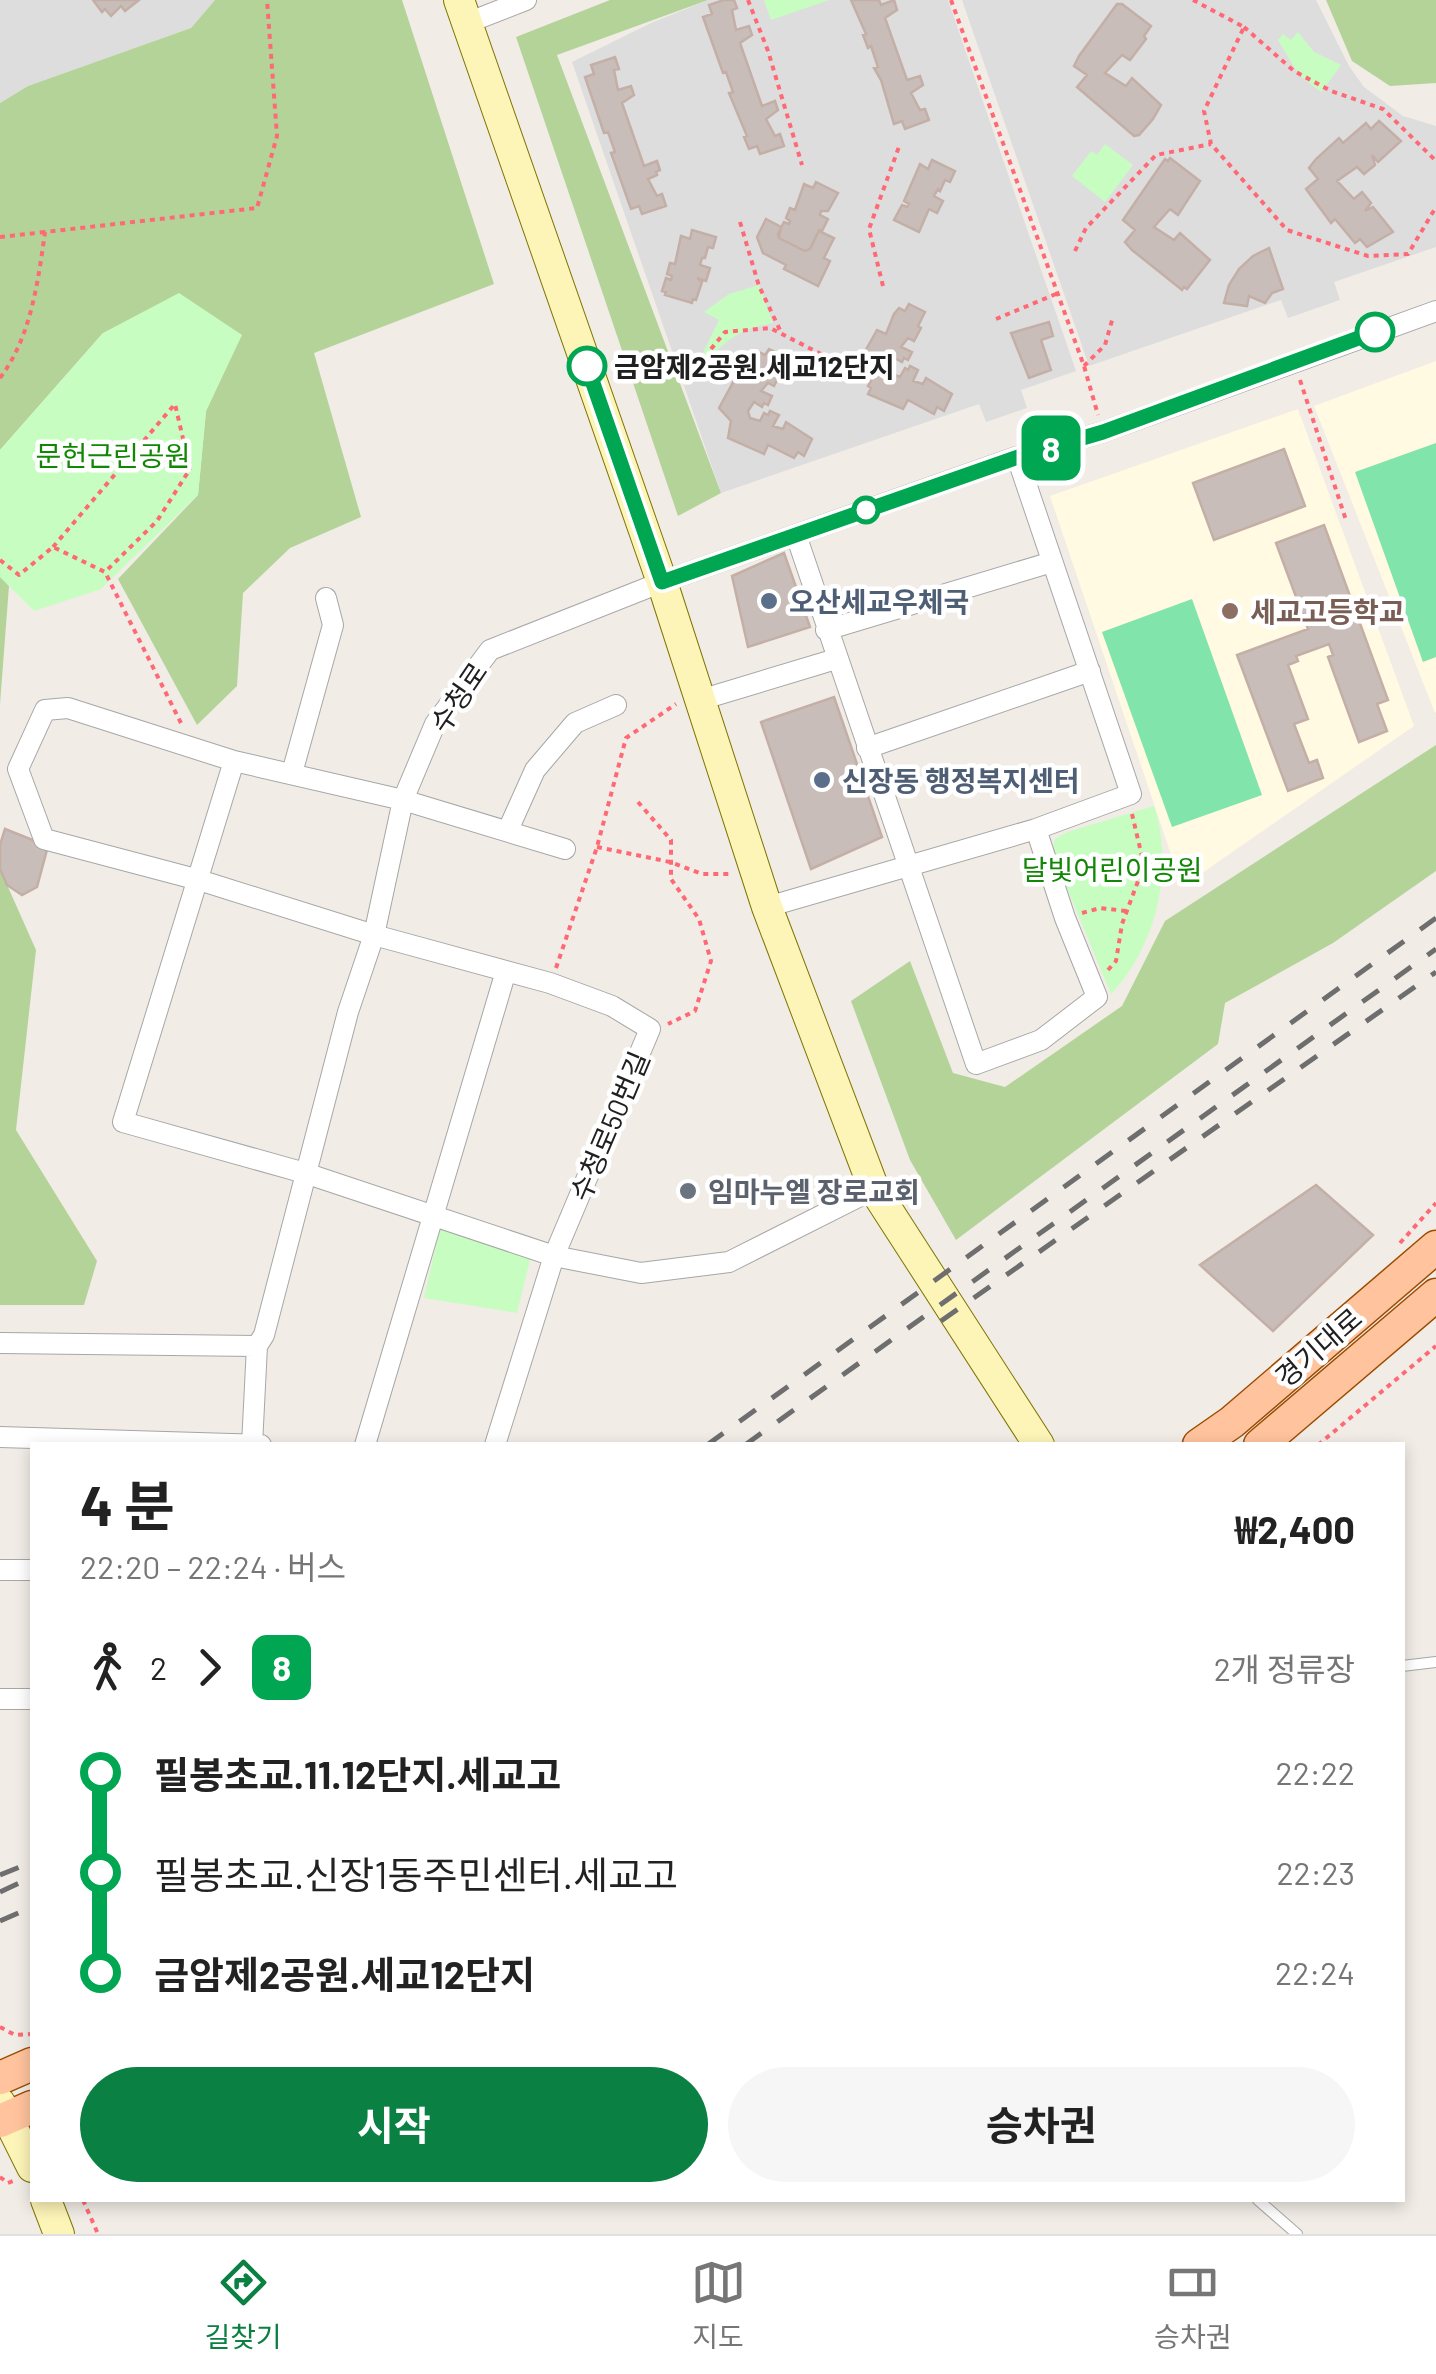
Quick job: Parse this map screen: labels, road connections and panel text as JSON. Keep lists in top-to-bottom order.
{
  "streets": {
    "main road": ["경기대로"],
    "street": ["수청로", "수청로50번길"]
  },
  "crossings": [
    ["수청로", "수청로50번길"]
  ],
  "parks": ["문헌근린공원", "달빛어린이공원"],
  "places": [
    "금암제2공원.세교12단지",
    "오산세교우체국",
    "세교고등학교",
    "신장동 행정복지센터",
    "임마누엘 장로교회"
  ],
  "lines": ["bus line 8"],
  "page": {
    "on_map": "8",
    "heading": ["4 분", "22:20 – 22:24 · 버스", "₩2,400"],
    "legs": ["2", "8", "2개 정류장"],
    "list": [
      {
        "name": "필봉초교.11.12단지.세교고",
        "value": "22:22"
      },
      {
        "name": "필봉초교.신장1동주민센터.세교고",
        "value": "22:23"
      },
      {
        "name": "금암제2공원.세교12단지",
        "value": "22:24"
      }
    ],
    "buttons": ["시작", "승차권"],
    "tabs": ["길찾기", "지도", "승차권"]
  }
}
